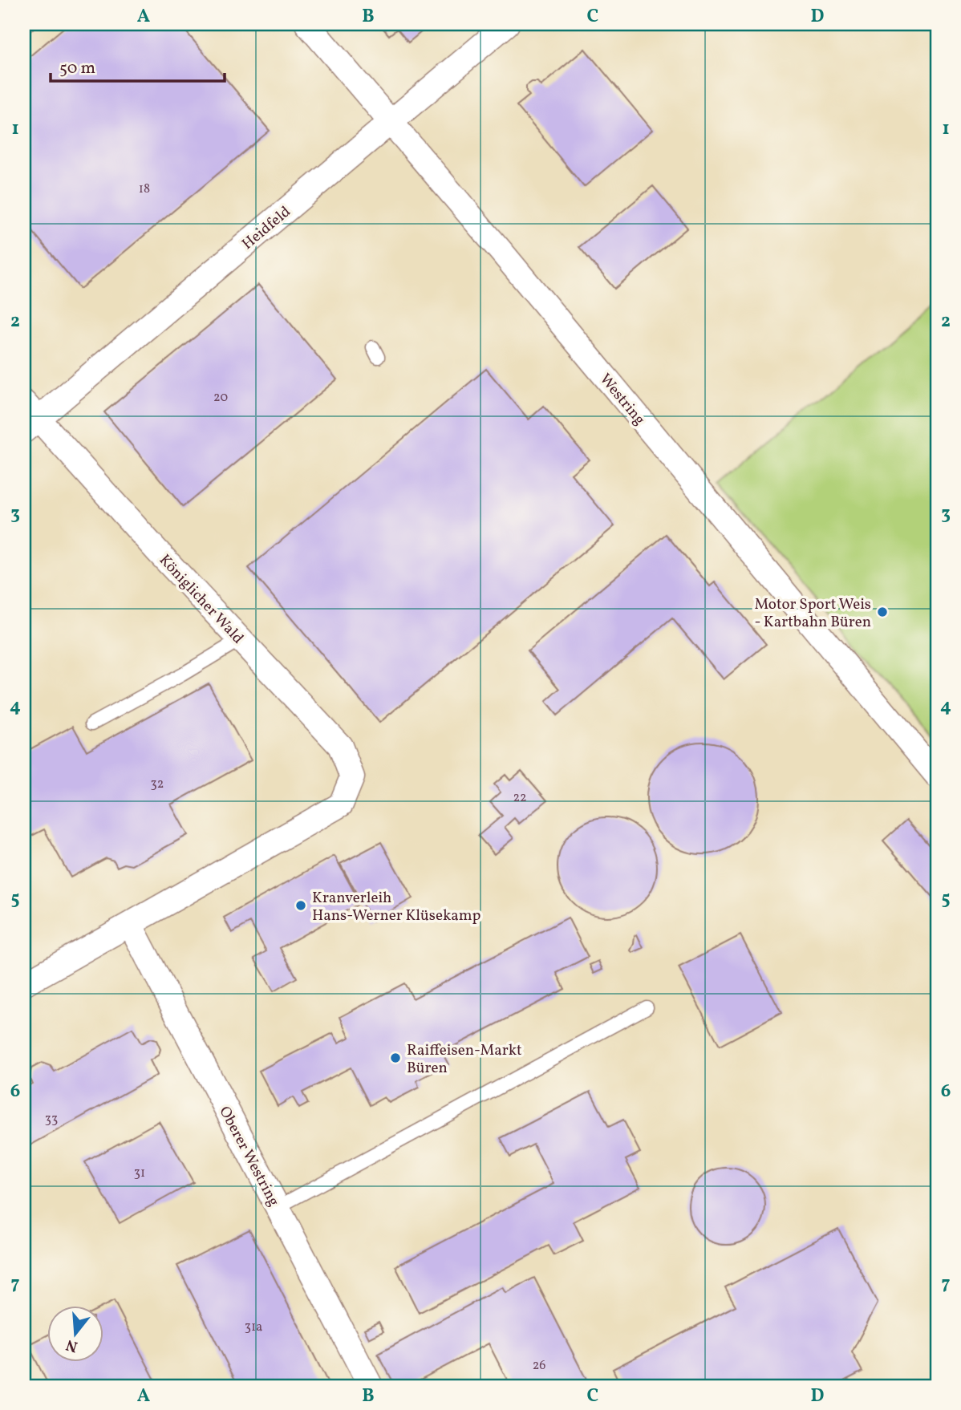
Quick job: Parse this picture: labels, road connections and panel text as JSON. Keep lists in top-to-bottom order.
{
  "streets": {
    "street": [
      "Heidfeld",
      "Westring",
      "Königlicher Wald",
      "Oberer Westring"
    ]
  },
  "crossings": [
    ["Heidfeld", "Westring"],
    ["Heidfeld", "Königlicher Wald"],
    ["Königlicher Wald", "Oberer Westring"]
  ],
  "places": ["Motor Sport Weis - Kartbahn Büren", "Kranverleih Hans-Werner Klüsekamp", "Raiffeisen-Markt Büren"],
  "house_numbers": [
    "18",
    "20",
    "32",
    "22",
    "33",
    "31",
    "31a",
    "26"
  ],
  "scale_bar": "50 m",
  "north": "bottom",
  "grid": {
    "columns": [
      "A",
      "B",
      "C",
      "D"
    ],
    "rows": [
      "1",
      "2",
      "3",
      "4",
      "5",
      "6",
      "7"
    ]
  }
}
